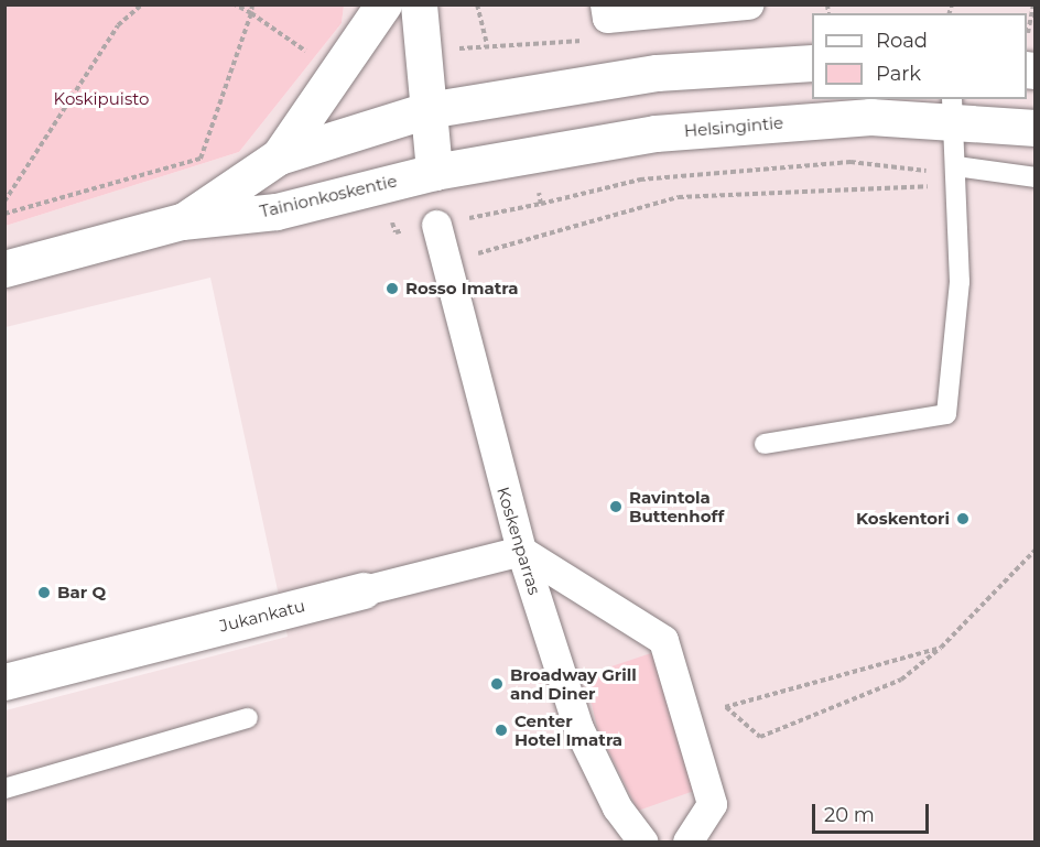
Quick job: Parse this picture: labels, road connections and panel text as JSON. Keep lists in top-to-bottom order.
{
  "streets": {
    "main road": ["Helsingintie", "Tainionkoskentie", "Jukankatu"],
    "street": ["Koskenparras"]
  },
  "crossings": [
    ["Helsingintie", "Tainionkoskentie"],
    ["Koskenparras", "Jukankatu"]
  ],
  "parks": ["Koskipuisto"],
  "places": [
    "Rosso Imatra",
    "Ravintola Buttenhoff",
    "Koskentori",
    "Bar Q",
    "Broadway Grill and Diner",
    "Center Hotel Imatra"
  ],
  "legend": ["Road", "Park"],
  "scale_bar": "20 m"
}
